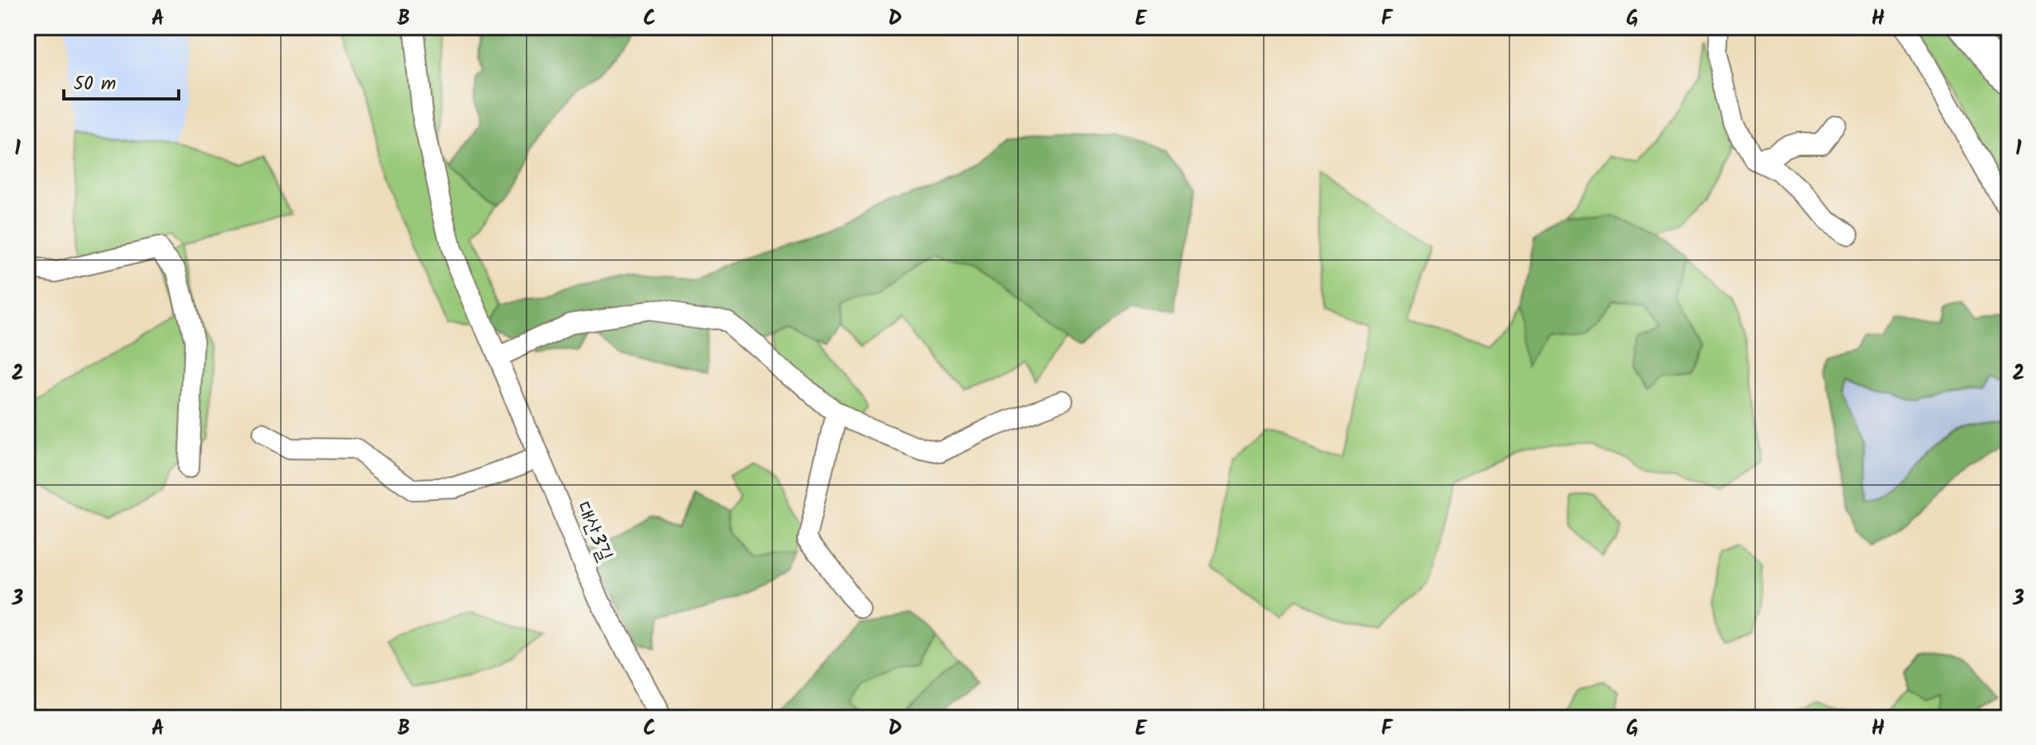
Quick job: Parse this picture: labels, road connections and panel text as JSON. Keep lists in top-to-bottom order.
{
  "streets": {
    "street": ["대산3길"]
  },
  "scale_bar": "50 m",
  "grid": {
    "columns": [
      "A",
      "B",
      "C",
      "D",
      "E",
      "F",
      "G",
      "H"
    ],
    "rows": ["1", "2", "3"]
  }
}
